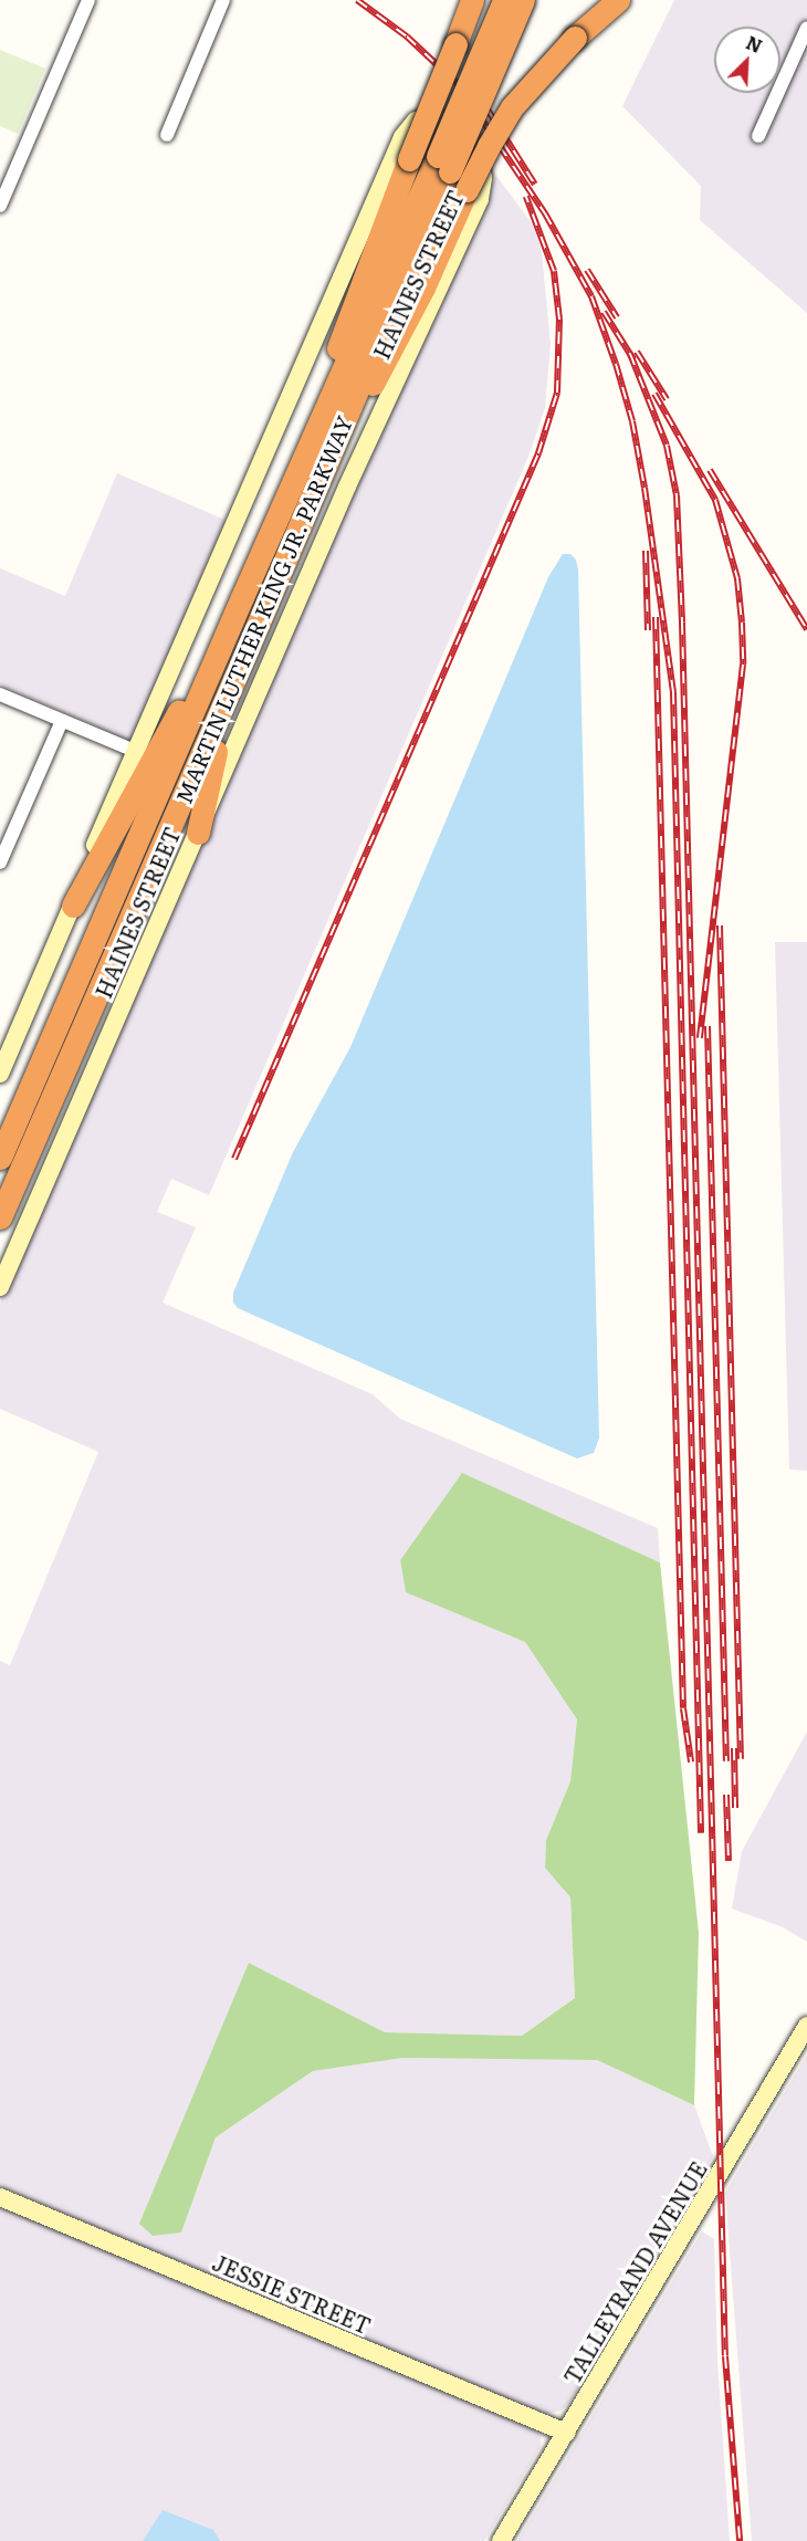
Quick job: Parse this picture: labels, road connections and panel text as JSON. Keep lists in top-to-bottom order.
{
  "streets": {
    "highway": ["MARTIN LUTHER KING JR. PARKWAY"],
    "street": ["HAINES STREET", "TALLEYRAND AVENUE", "JESSIE STREET"]
  },
  "crossings": [
    ["TALLEYRAND AVENUE", "JESSIE STREET"]
  ],
  "north": "top right"
}
